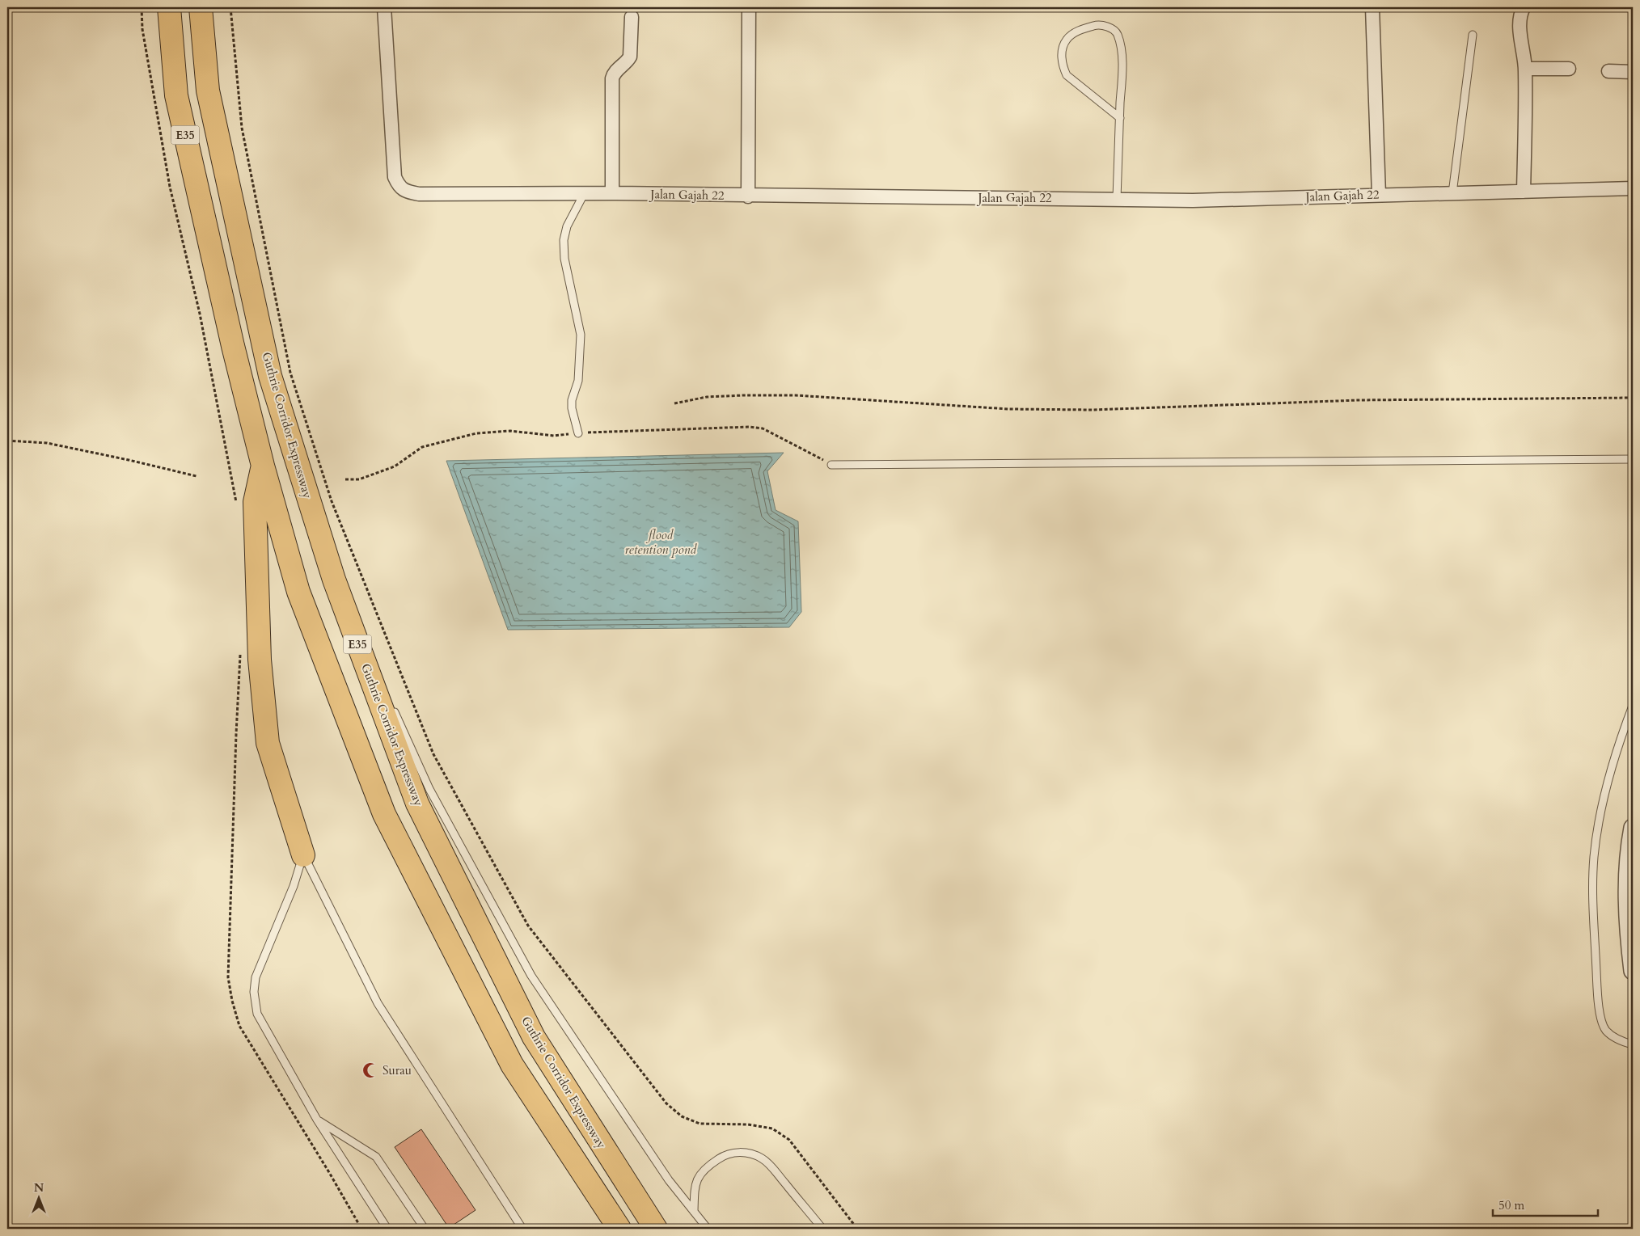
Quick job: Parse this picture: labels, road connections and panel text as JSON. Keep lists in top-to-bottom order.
{
  "streets": {
    "highway": ["E35", "Guthrie Corridor Expressway"],
    "street": ["Jalan Gajah 22"]
  },
  "water": ["flood retention pond"],
  "places": {
    "mosque": ["Surau"]
  },
  "scale_bar": "50 m",
  "north": "top"
}
